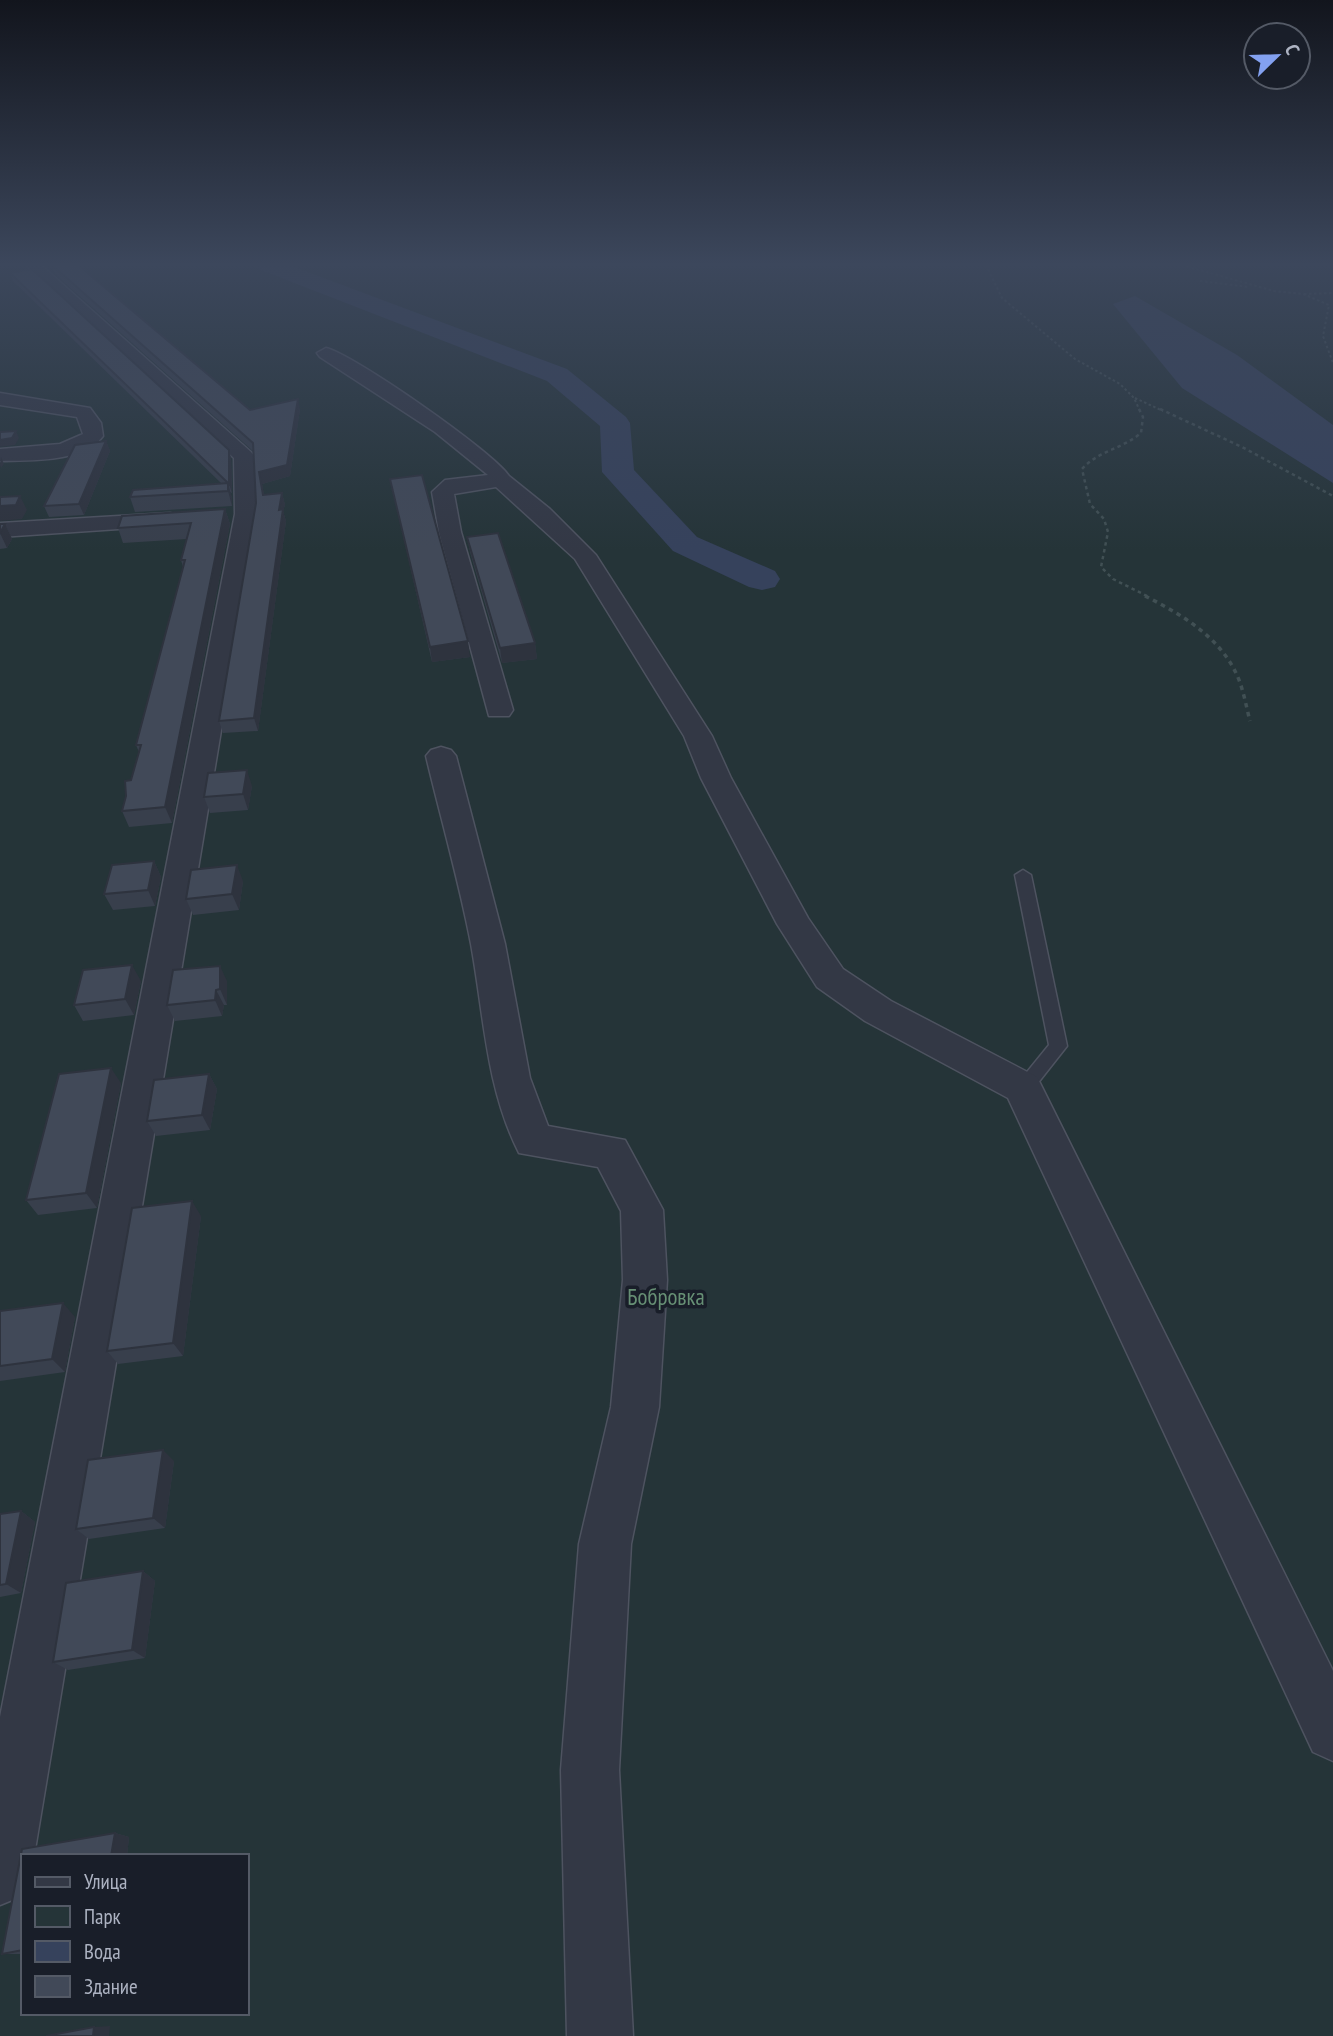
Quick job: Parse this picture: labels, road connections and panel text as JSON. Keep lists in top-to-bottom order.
{
  "parks": ["Бобровка"],
  "legend": [
    "Улица",
    "Парк",
    "Вода",
    "Здание"
  ],
  "north": "top right"
}
